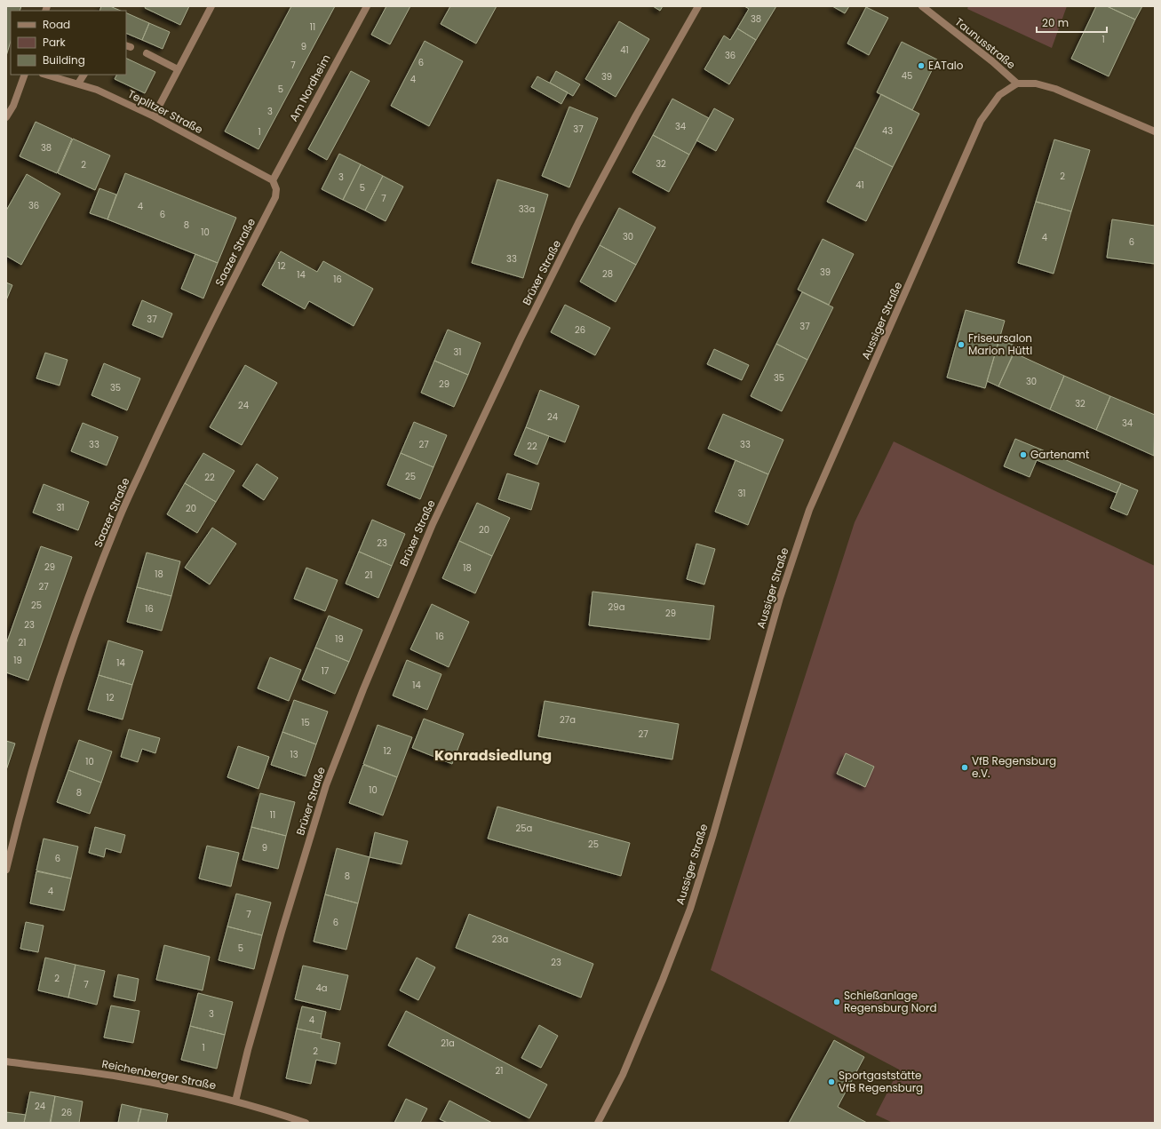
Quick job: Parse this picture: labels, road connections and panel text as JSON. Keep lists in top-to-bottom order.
{
  "streets": {
    "street": [
      "Taunusstraße",
      "Am Nordheim",
      "Teplitzer Straße",
      "Saazer Straße",
      "Brüxer Straße",
      "Aussiger Straße",
      "Reichenberger Straße"
    ]
  },
  "crossings": [
    ["Taunusstraße", "Aussiger Straße"],
    ["Am Nordheim", "Teplitzer Straße"],
    ["Am Nordheim", "Saazer Straße"],
    ["Teplitzer Straße", "Saazer Straße"],
    ["Brüxer Straße", "Reichenberger Straße"]
  ],
  "districts": ["Konradsiedlung"],
  "places": [
    "EATalo",
    "Friseursalon Marion Hüttl",
    "Gartenamt",
    "VfB Regensburg e.V.",
    "Schießanlage Regensburg Nord",
    "Sportgaststätte VfB Regensburg"
  ],
  "house_numbers": [
    "38",
    "11",
    "1",
    "9",
    "41",
    "36",
    "6",
    "7",
    "45",
    "39",
    "4",
    "5",
    "3",
    "34",
    "37",
    "43",
    "1",
    "38",
    "32",
    "2",
    "2",
    "3",
    "41",
    "5",
    "7",
    "36",
    "4",
    "33a",
    "6",
    "8",
    "10",
    "30",
    "4",
    "6",
    "33",
    "12",
    "39",
    "28",
    "14",
    "16",
    "37",
    "37",
    "26",
    "31",
    "35",
    "30",
    "29",
    "35",
    "32",
    "24",
    "24",
    "34",
    "33",
    "27",
    "33",
    "22",
    "25",
    "22",
    "31",
    "31",
    "20",
    "20",
    "23",
    "29",
    "18",
    "18",
    "21",
    "27",
    "25",
    "29a",
    "16",
    "29",
    "23",
    "16",
    "19",
    "21",
    "19",
    "14",
    "17",
    "14",
    "12",
    "27a",
    "15",
    "27",
    "12",
    "13",
    "10",
    "10",
    "8",
    "11",
    "25a",
    "25",
    "9",
    "6",
    "8",
    "4",
    "7",
    "6",
    "23a",
    "5",
    "23",
    "2",
    "7",
    "4a",
    "3",
    "4",
    "21a",
    "1",
    "2",
    "21",
    "24",
    "26"
  ],
  "legend": ["Road", "Park", "Building"],
  "scale_bar": "20 m"
}
